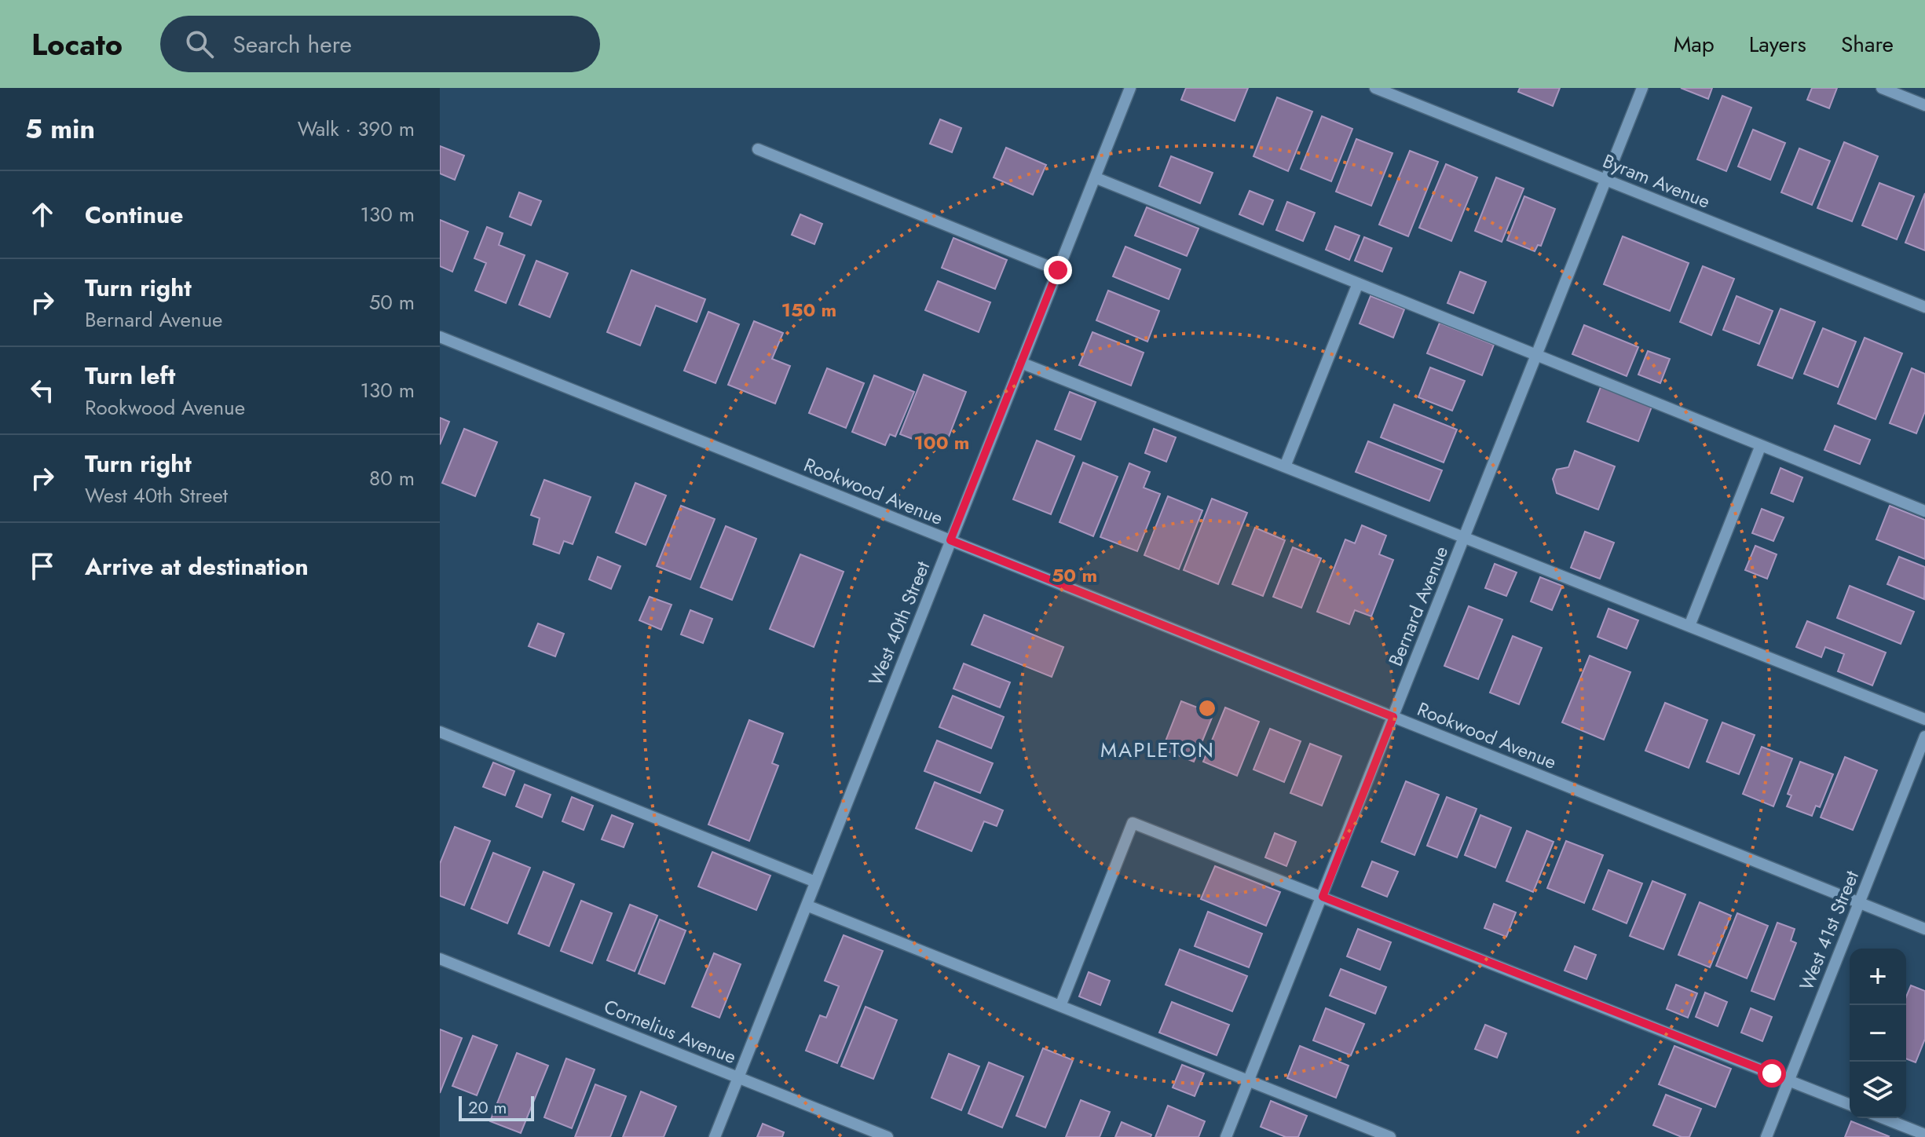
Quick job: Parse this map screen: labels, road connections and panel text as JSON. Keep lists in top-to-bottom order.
{
  "streets": {
    "street": [
      "Byram Avenue",
      "Rookwood Avenue",
      "Bernard Avenue",
      "West 40th Street",
      "West 41st Street",
      "Cornelius Avenue"
    ]
  },
  "crossings": [
    ["Byram Avenue", "Bernard Avenue"],
    ["Rookwood Avenue", "Bernard Avenue"],
    ["Rookwood Avenue", "West 40th Street"],
    ["Rookwood Avenue", "West 41st Street"],
    ["West 40th Street", "Cornelius Avenue"]
  ],
  "districts": ["MAPLETON"],
  "scale_bar": "20 m",
  "page": {
    "header": "Locato",
    "search": "Search here",
    "nav": ["Map", "Layers", "Share"],
    "heading": ["5 min", "Walk · 390 m"],
    "list": [
      ["Continue", "130 m"],
      ["Turn right", "Bernard Avenue", "50 m"],
      ["Turn left", "Rookwood Avenue", "130 m"],
      ["Turn right", "West 40th Street", "80 m"],
      "Arrive at destination"
    ],
    "map_buttons": ["+", "−"],
    "scale": "20 m"
  },
  "rings": ["150 m", "100 m", "50 m"]
}
